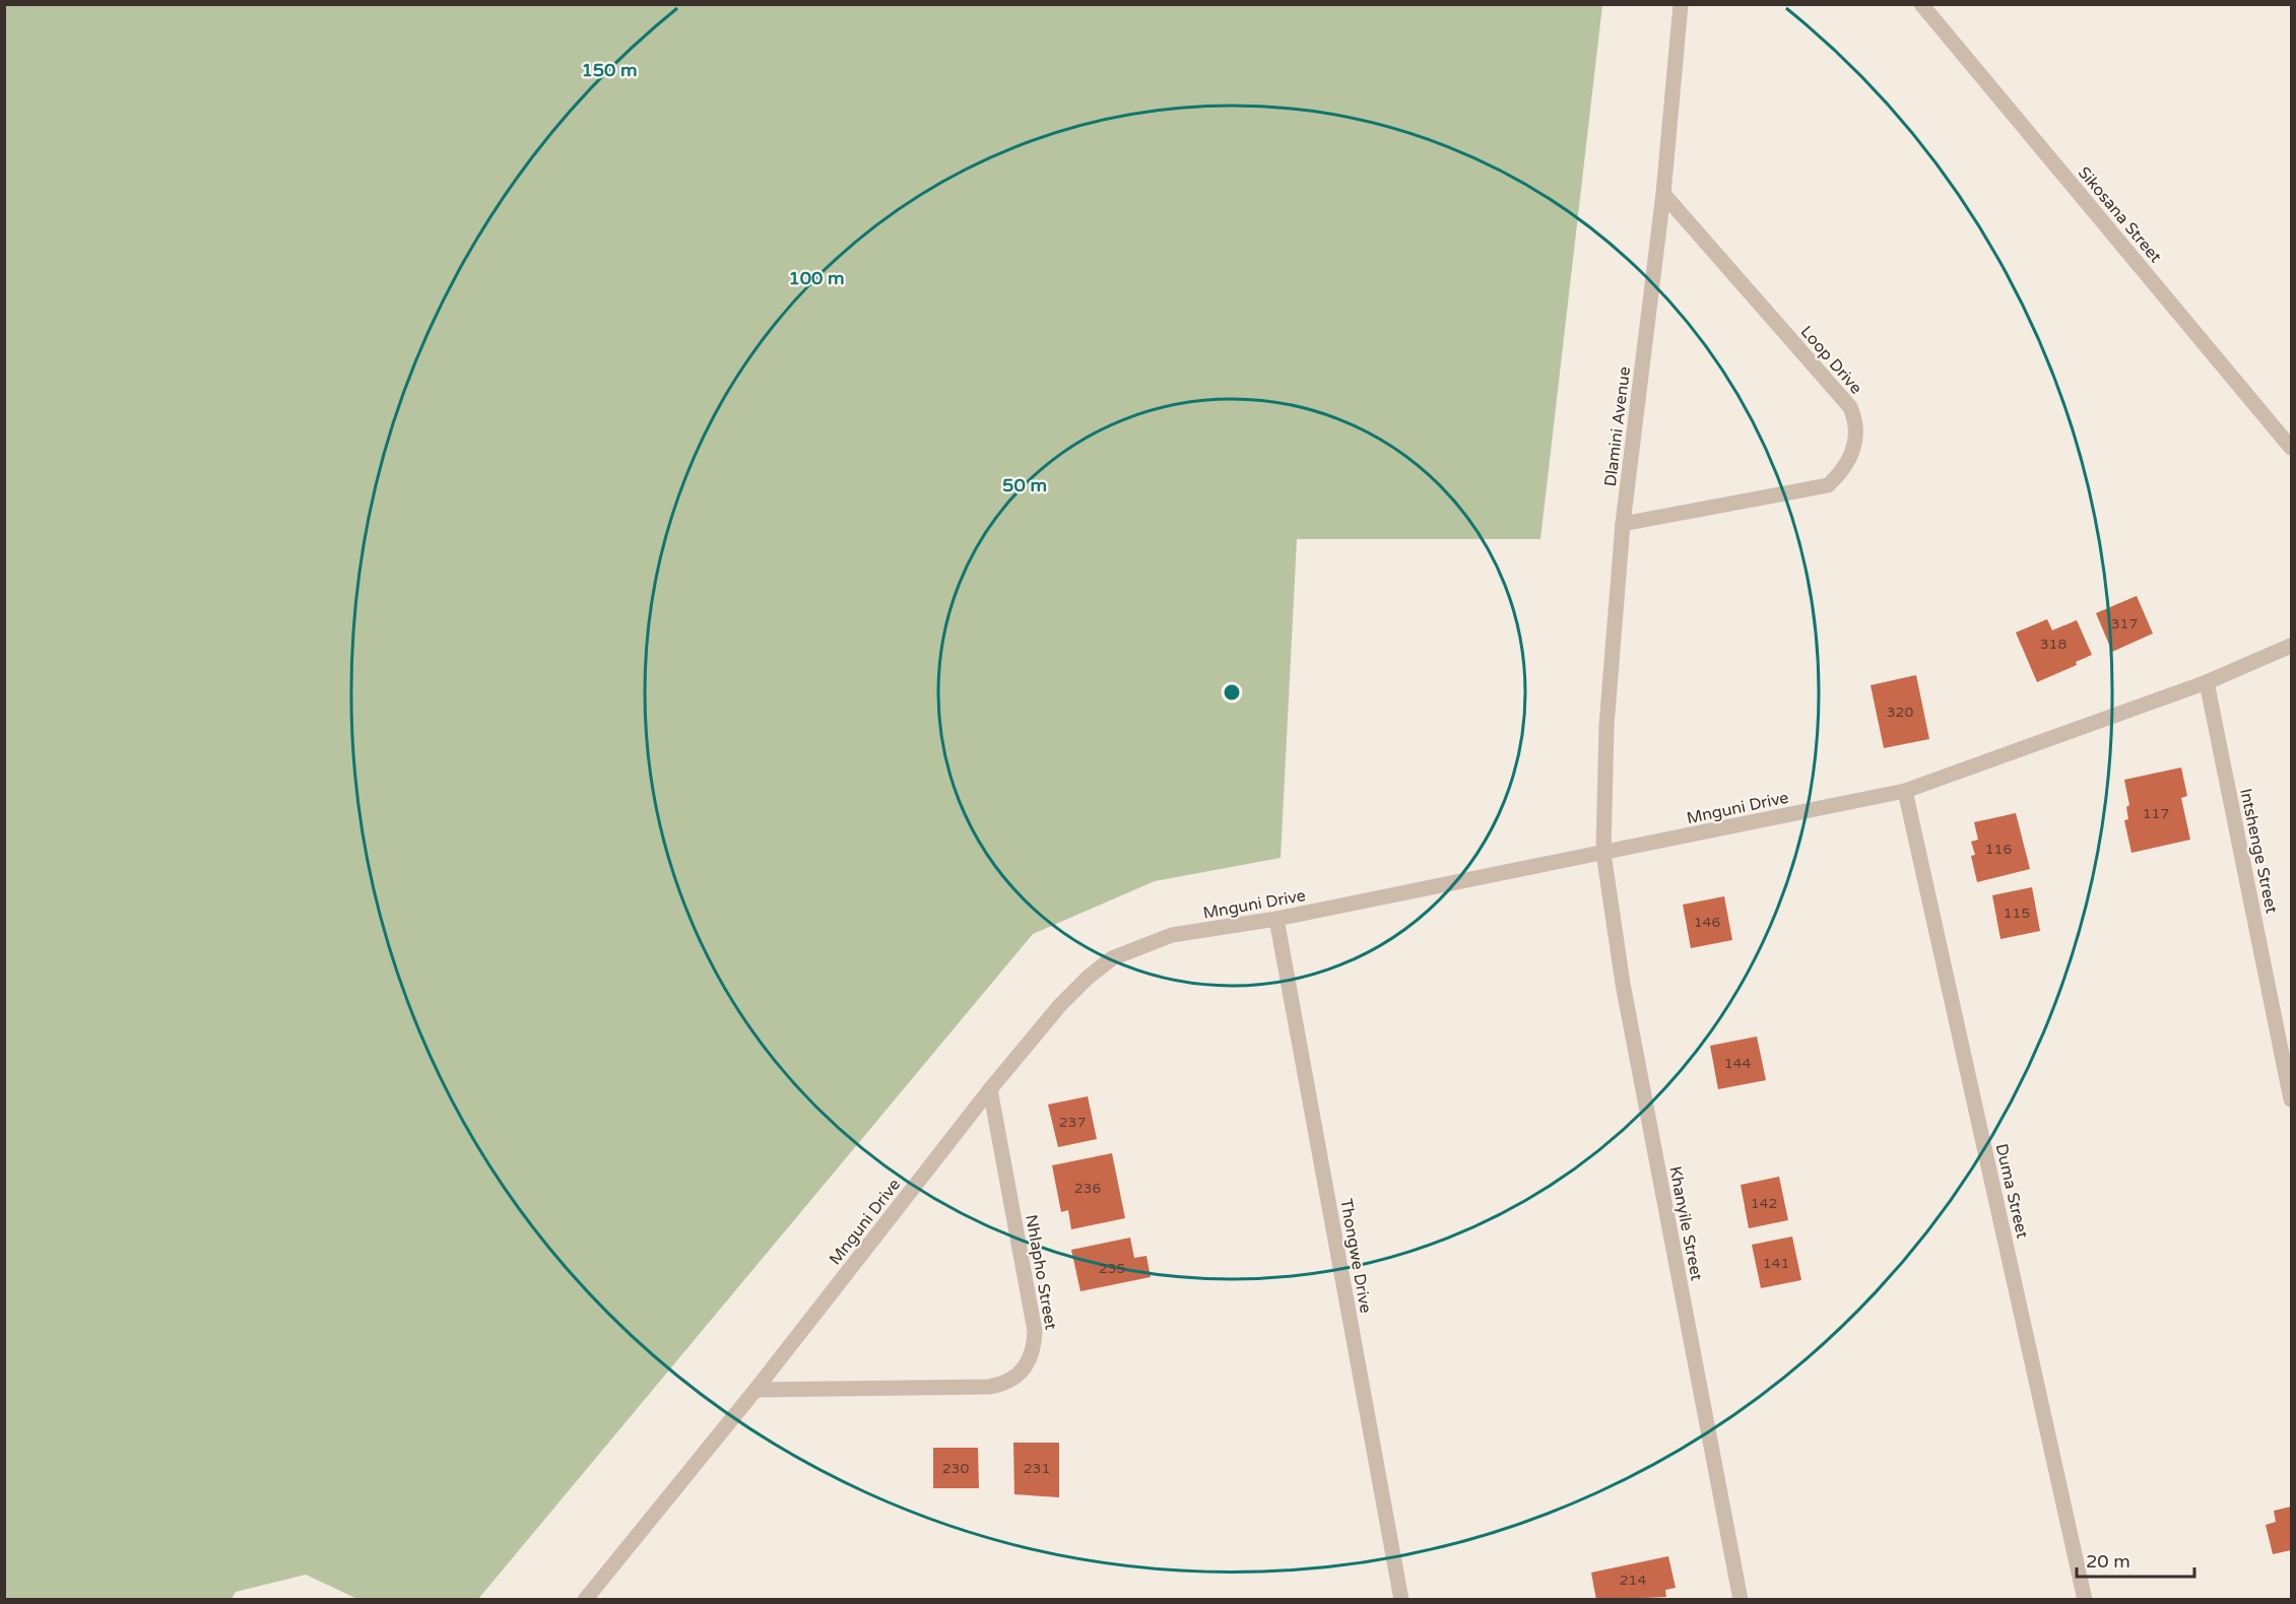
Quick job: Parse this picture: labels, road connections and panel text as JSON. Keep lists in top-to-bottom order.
{
  "streets": {
    "street": [
      "Sikosana Street",
      "Loop Drive",
      "Dlamini Avenue",
      "Mnguni Drive",
      "Intshenge Street",
      "Duma Street",
      "Khanyile Street",
      "Thongwe Drive",
      "Nhlapho Street"
    ]
  },
  "crossings": [
    ["Loop Drive", "Dlamini Avenue"],
    ["Dlamini Avenue", "Mnguni Drive"],
    ["Dlamini Avenue", "Khanyile Street"],
    ["Mnguni Drive", "Intshenge Street"],
    ["Mnguni Drive", "Duma Street"],
    ["Mnguni Drive", "Khanyile Street"],
    ["Mnguni Drive", "Thongwe Drive"],
    ["Mnguni Drive", "Nhlapho Street"]
  ],
  "house_numbers": [
    "317",
    "318",
    "320",
    "117",
    "116",
    "115",
    "146",
    "144",
    "237",
    "236",
    "142",
    "141",
    "235",
    "230",
    "231",
    "214"
  ],
  "scale_bar": "20 m",
  "rings": ["150 m", "100 m", "50 m"]
}
